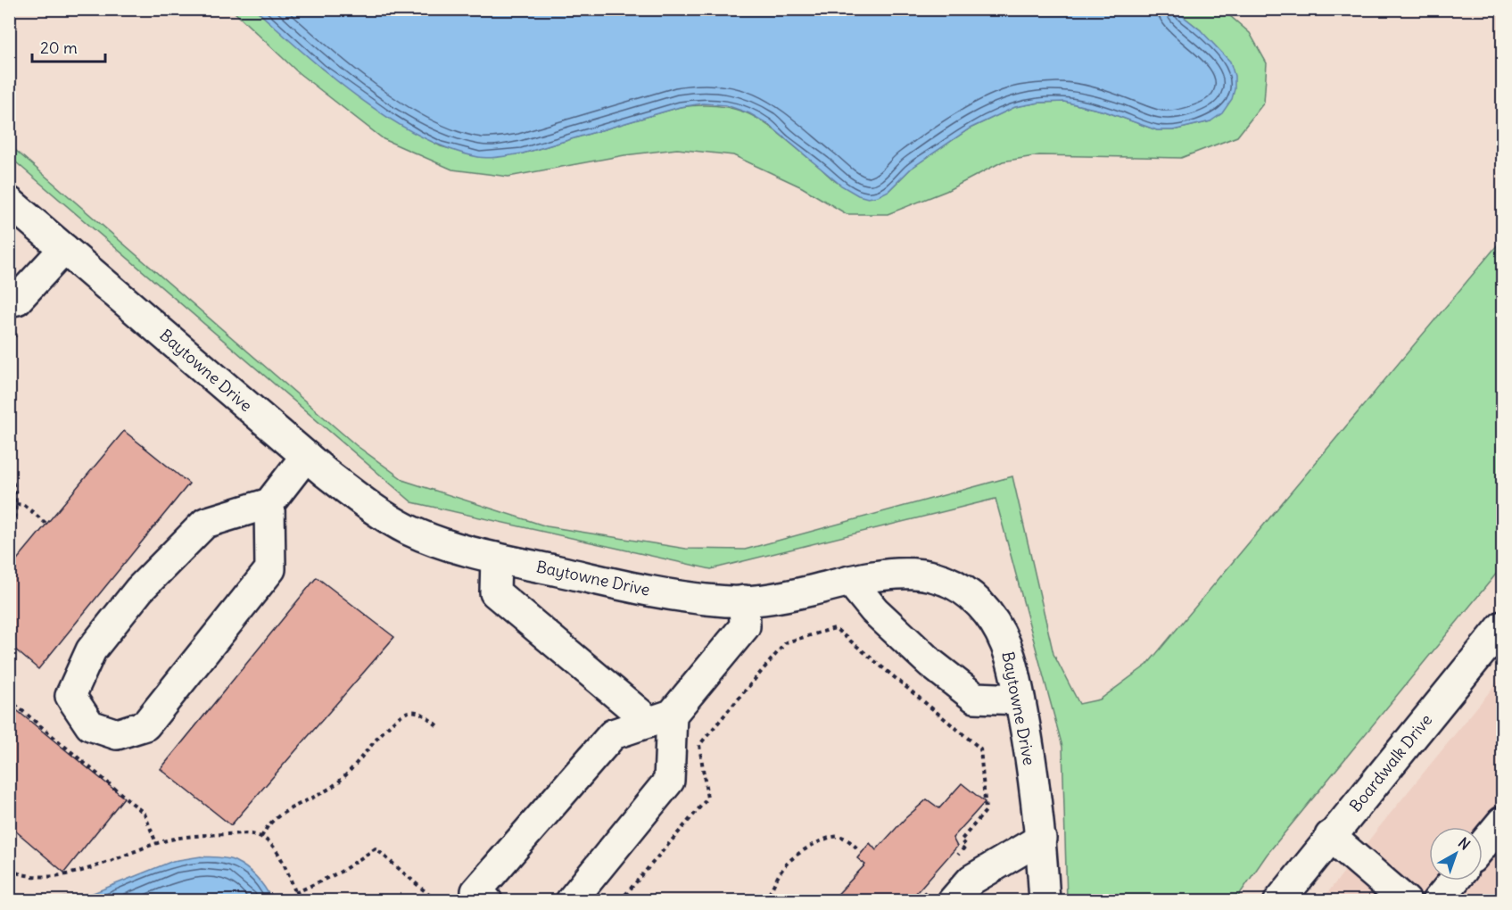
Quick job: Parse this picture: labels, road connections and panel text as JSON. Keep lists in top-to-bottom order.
{
  "streets": {
    "street": ["Baytowne Drive", "Boardwalk Drive"]
  },
  "scale_bar": "20 m",
  "north": "top right"
}
